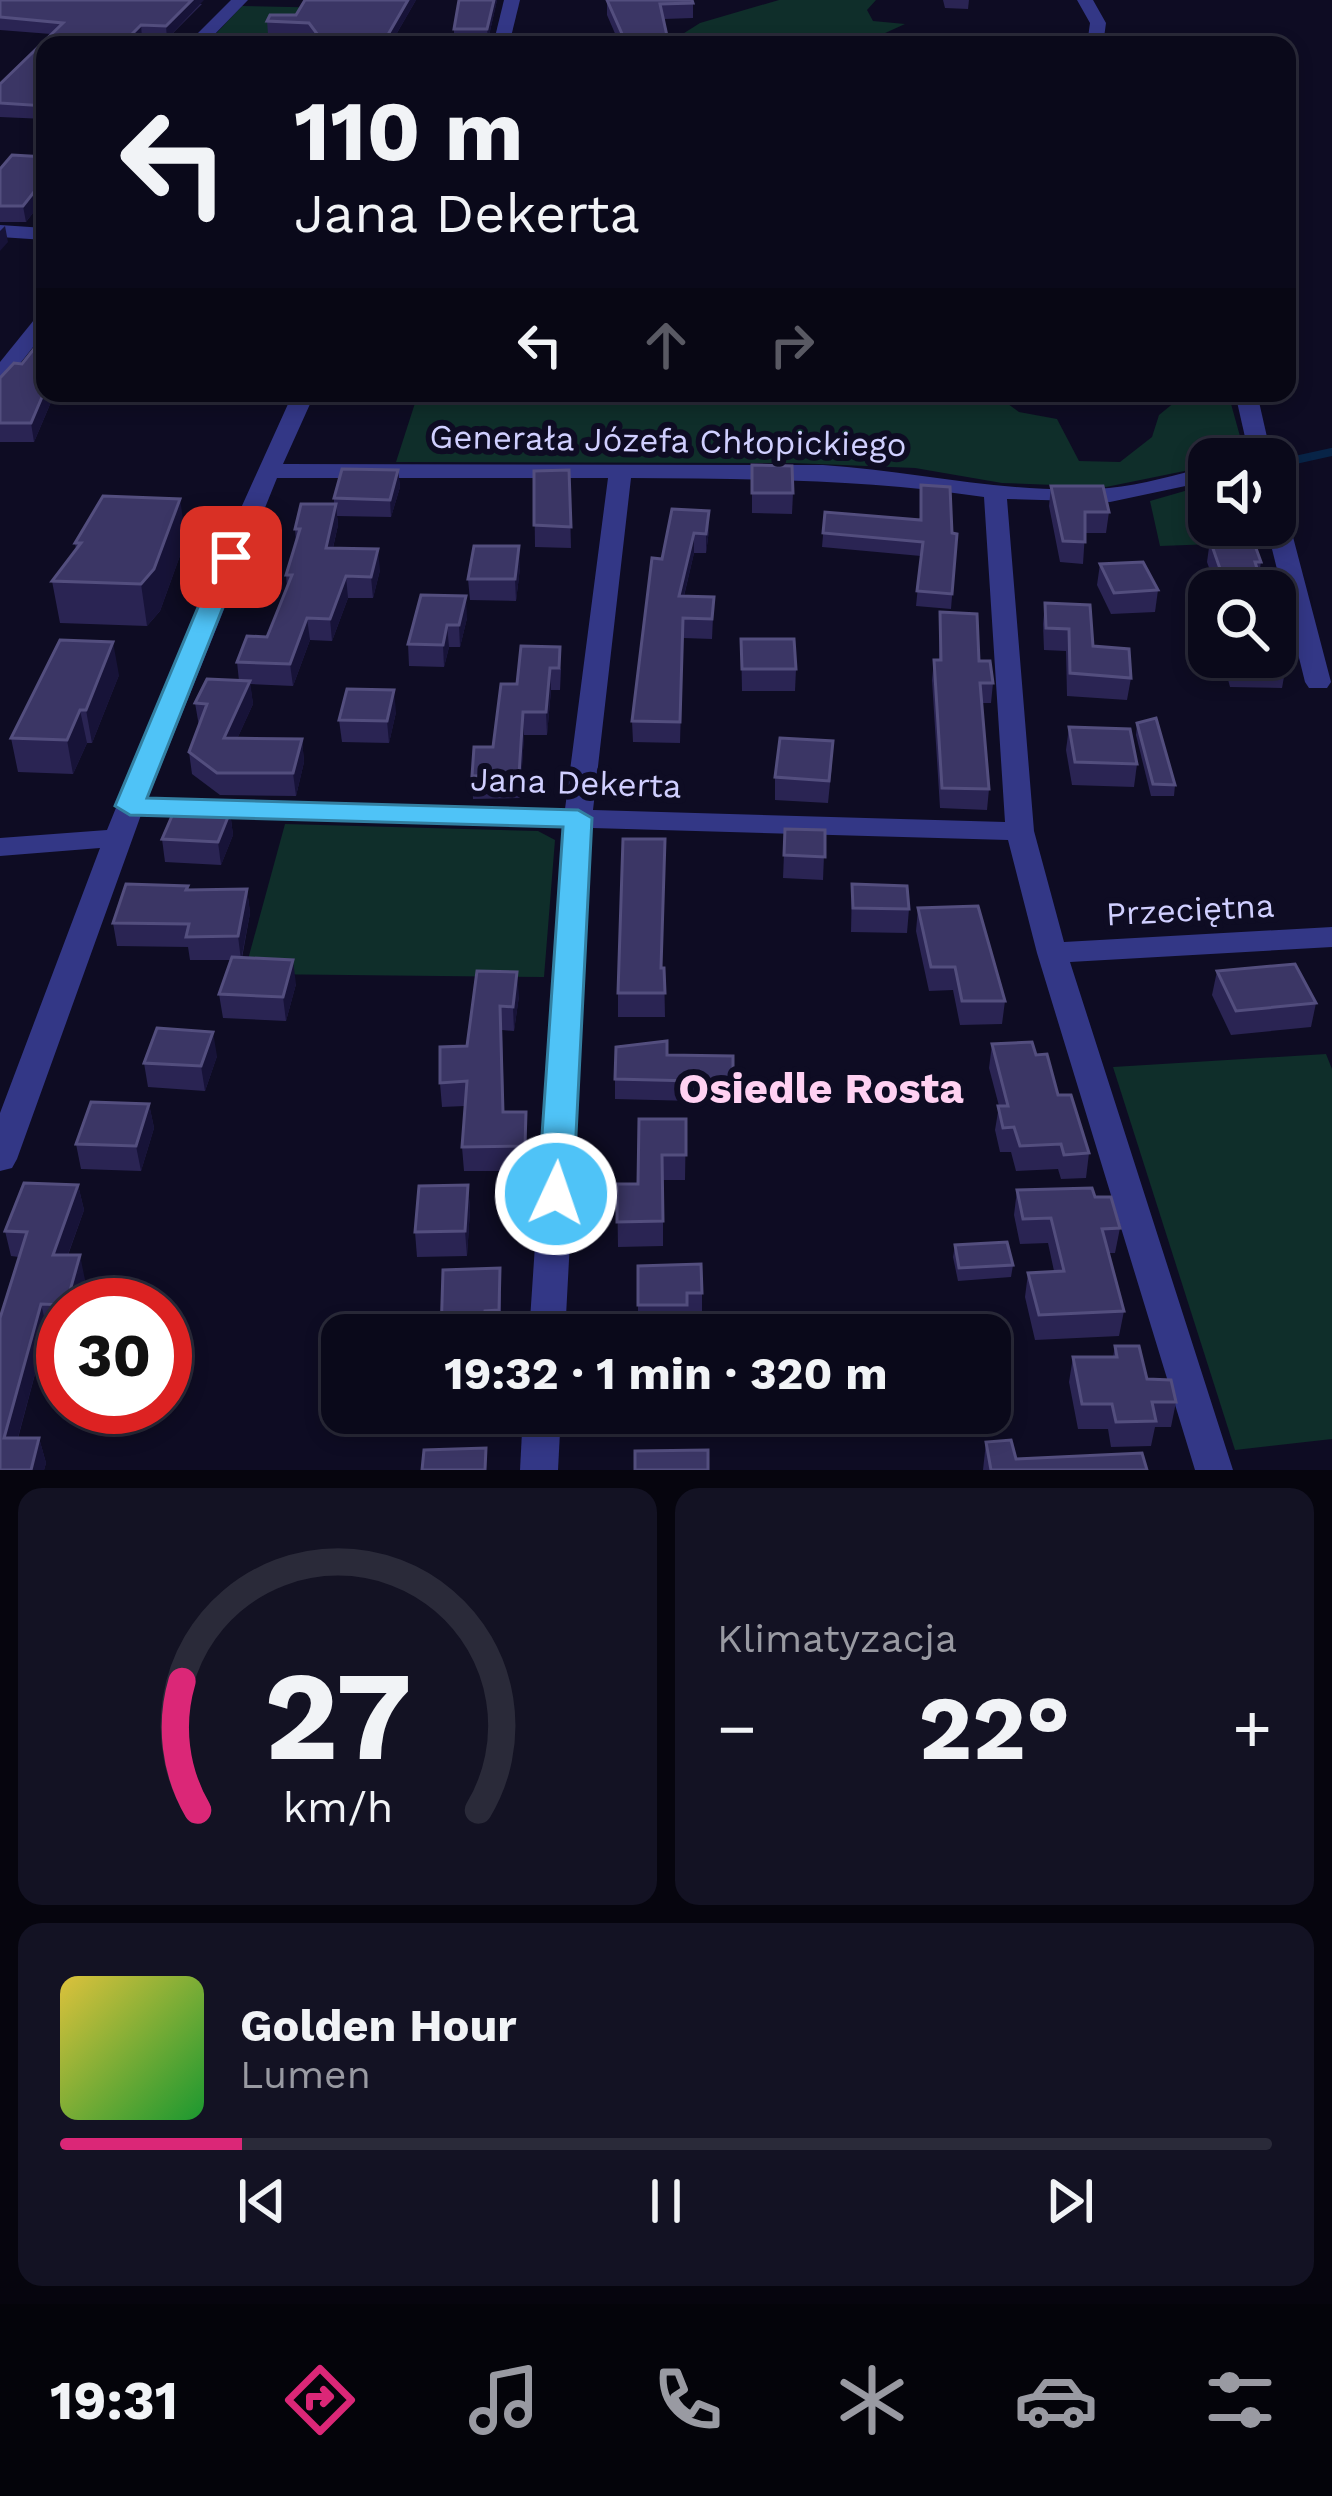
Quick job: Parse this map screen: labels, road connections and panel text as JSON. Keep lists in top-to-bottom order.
{
  "streets": {
    "street": ["Generała Józefa Chłopickiego", "Jana Dekerta", "Przeciętna"]
  },
  "districts": ["Osiedle Rosta"],
  "page": {
    "turn": ["110 m", "Jana Dekerta"],
    "limit": "30",
    "trip": "19:32 · 1 min · 320 m",
    "tile": "Klimatyzacja",
    "heat": ["−", "22°", "+"],
    "song": ["Golden Hour", "Lumen"],
    "tabs": "19:31",
    "gauge": ["27", "km/h"]
  }
}
